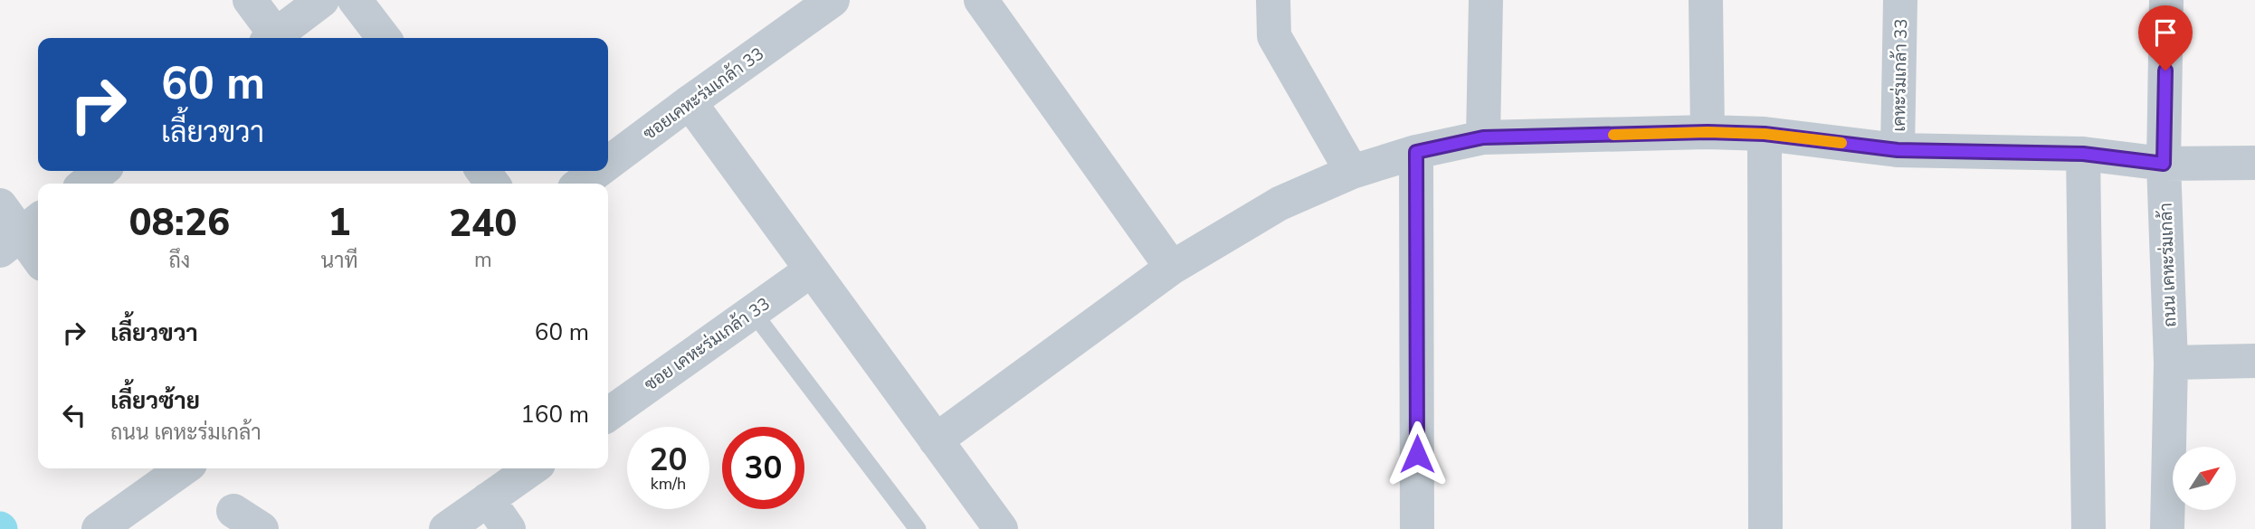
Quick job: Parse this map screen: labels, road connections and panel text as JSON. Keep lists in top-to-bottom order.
{
  "streets": {
    "street": [
      "เคหะร่มเกล้า 33",
      "ซอยเคหะร่มเกล้า 33",
      "ถนน เคหะร่มเกล้า",
      "ซอย เคหะร่มเกล้า 33"
    ]
  },
  "north": "top right",
  "page": {
    "turn": ["60 m", "เลี้ยวขวา"],
    "eta": [
      "08:26",
      "ถึง",
      "1",
      "นาที",
      "240",
      "m"
    ],
    "list": [
      {
        "name": "เลี้ยวขวา",
        "value": "60 m"
      },
      {
        "name": "เลี้ยวซ้าย",
        "note": "ถนน เคหะร่มเกล้า",
        "value": "160 m"
      }
    ],
    "speed": "20 km/h",
    "limit": "30"
  }
}
